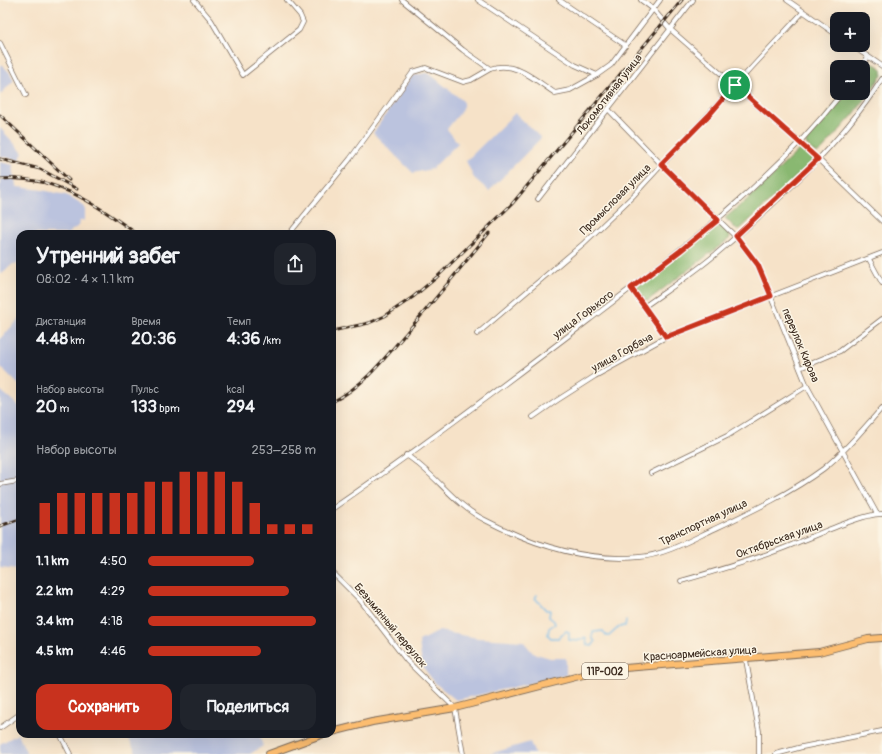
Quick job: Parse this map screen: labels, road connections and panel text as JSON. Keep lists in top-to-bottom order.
{
  "streets": {
    "main road": ["Красноармейская улица", "11Р-002"],
    "street": [
      "Локомотивная улица",
      "Промысловая улица",
      "улица Горького",
      "переулок Кирова",
      "улица Горбача",
      "Транспортная улица",
      "Октябрьская улица",
      "Безымянный переулок"
    ]
  },
  "crossings": [
    ["Локомотивная улица", "переулок Кирова"],
    ["Промысловая улица", "переулок Кирова"],
    ["улица Горького", "переулок Кирова"],
    ["улица Горького", "Транспортная улица"],
    ["переулок Кирова", "улица Горбача"],
    ["переулок Кирова", "Транспортная улица"],
    ["переулок Кирова", "Октябрьская улица"],
    ["Безымянный переулок", "Красноармейская улица"]
  ],
  "page": {
    "map_buttons": ["+", "−"],
    "heading": ["Утренний забег", "08:02 · 4 × 1.1 km"],
    "stats": [
      ["Дистанция", "4.48 km"],
      ["Время", "20:36"],
      ["Темп", "4:36 /km"],
      ["Набор высоты", "20 m"],
      ["Пульс", "133 bpm"],
      ["kcal", "294"]
    ],
    "chart": ["Набор высоты", "253–258 m"],
    "list": [
      {
        "name": "1.1 km",
        "note": "4:50"
      },
      {
        "name": "2.2 km",
        "note": "4:29"
      },
      {
        "name": "3.4 km",
        "note": "4:18"
      },
      {
        "name": "4.5 km",
        "note": "4:46"
      }
    ],
    "buttons": ["Сохранить", "Поделиться"]
  }
}
